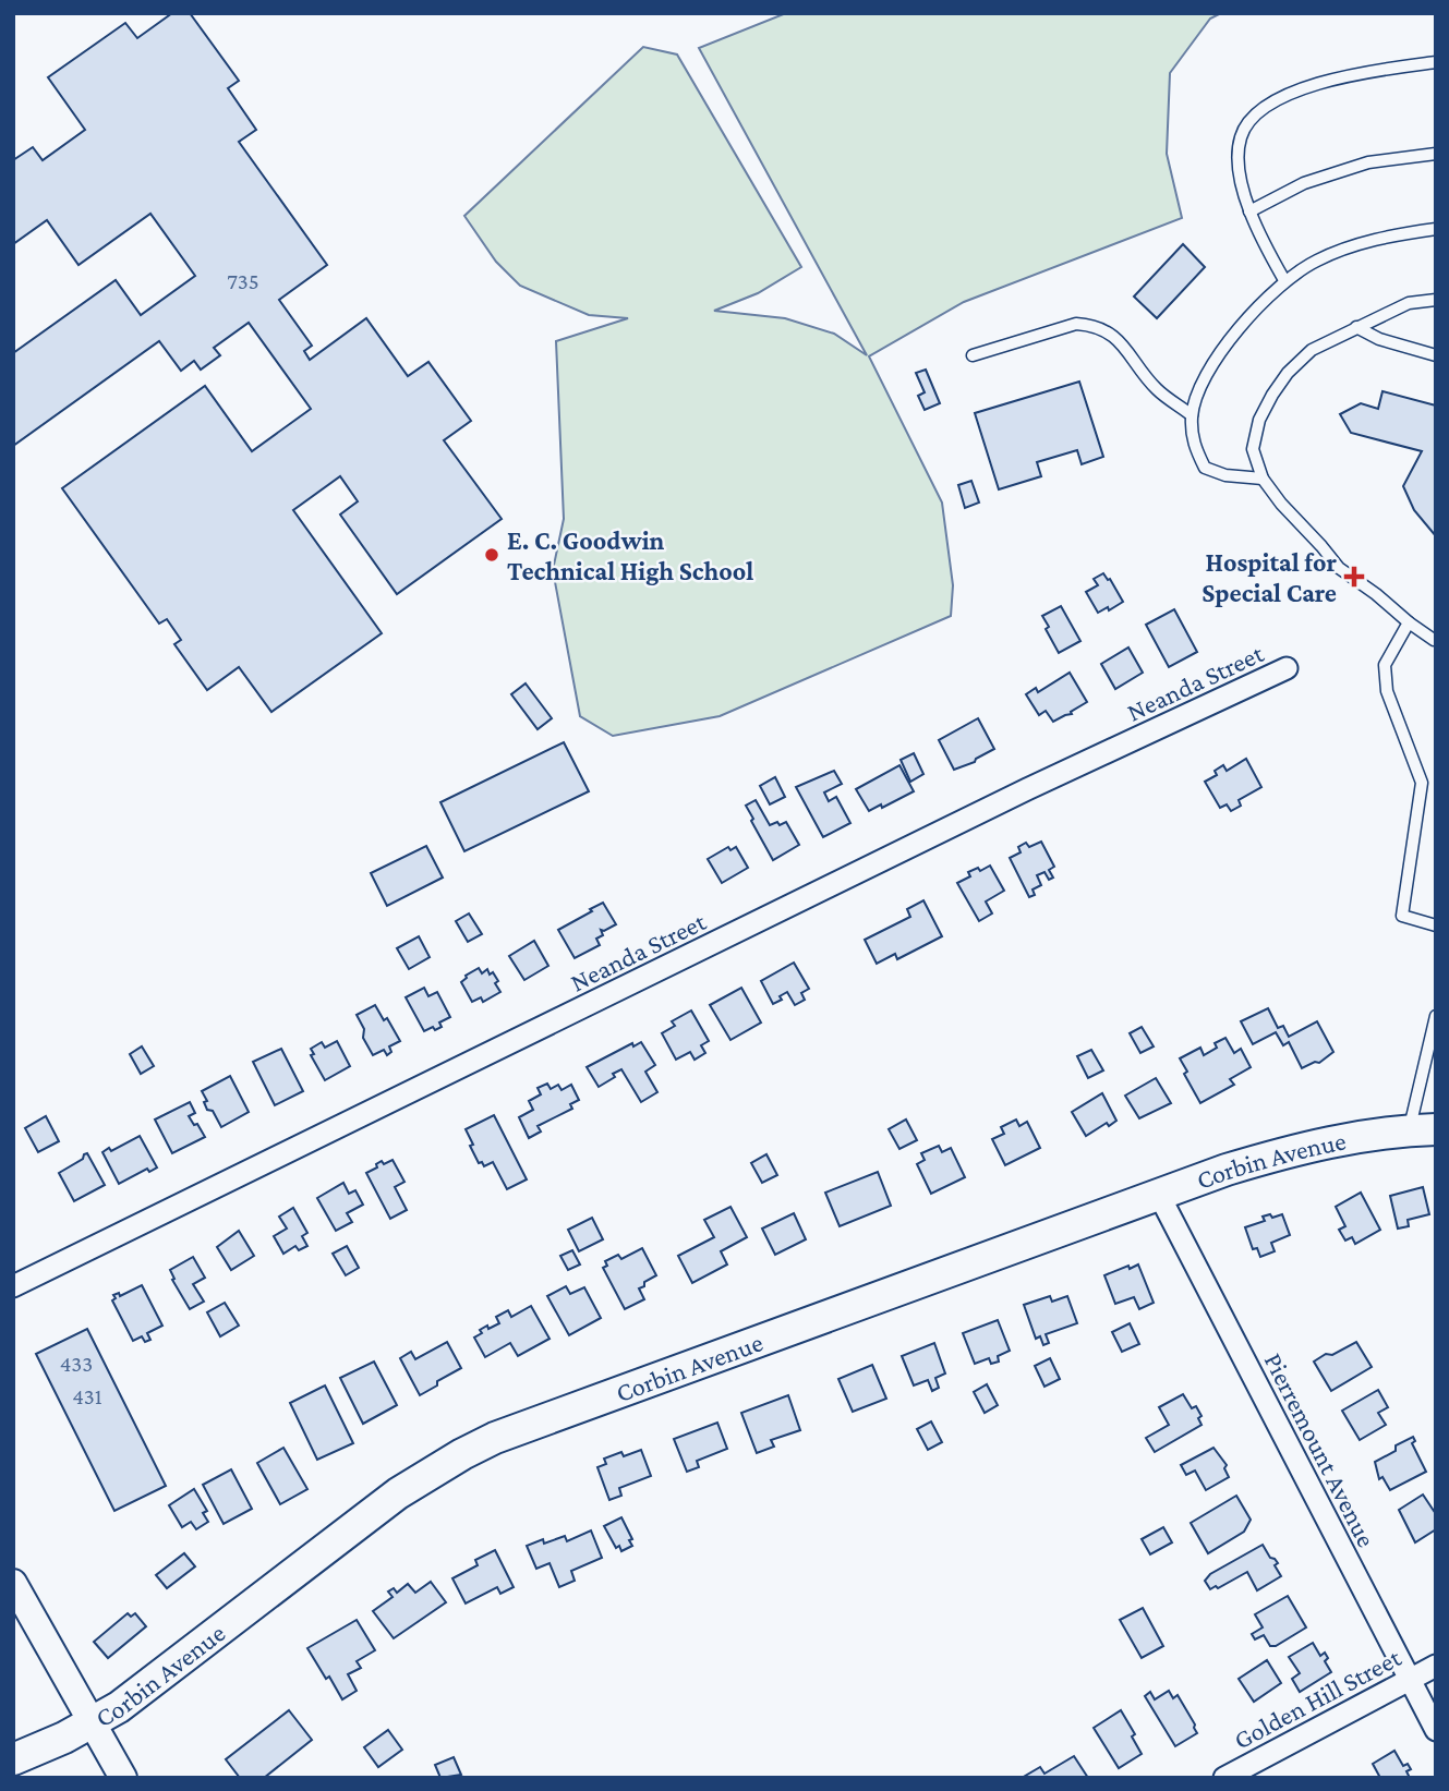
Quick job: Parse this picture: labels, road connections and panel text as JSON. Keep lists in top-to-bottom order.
{
  "streets": {
    "main road": ["Corbin Avenue"],
    "street": ["Neanda Street", "Pierremount Avenue", "Golden Hill Street"]
  },
  "crossings": [
    ["Corbin Avenue", "Pierremount Avenue"],
    ["Pierremount Avenue", "Golden Hill Street"]
  ],
  "places": {
    "other": ["E. C. Goodwin Technical High School"],
    "health": ["Hospital for Special Care"]
  },
  "house_numbers": ["735", "433", "431"]
}
